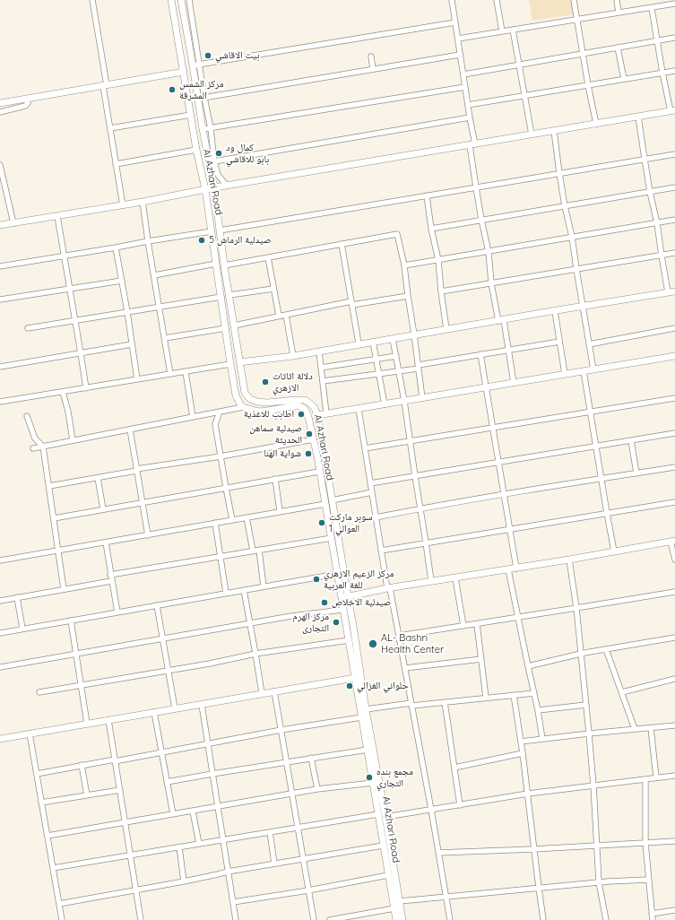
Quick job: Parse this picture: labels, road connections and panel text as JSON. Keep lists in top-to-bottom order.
{
  "streets": {
    "street": ["Al Azhari Road"]
  },
  "places": [
    "بيت الاقاشي",
    "مركز الشمس المشرقة",
    "كمال ود بابو للاقاشي",
    "صيدلية الرماش 5",
    "دلالة اثاثات الازهري",
    "اطابب للاغذية",
    "صيدلية سماهن الحديثة",
    "شواية الهنا",
    "سوبر ماركت العوالي 1",
    "مركز الزعيم الازهري للغة العربية",
    "صيدلية الاخلاص",
    "مركز الهرم التجارى",
    "AL- Bashri Health Center",
    "حلواني الغزالي",
    "مجمع بنده التجاري"
  ]
}
